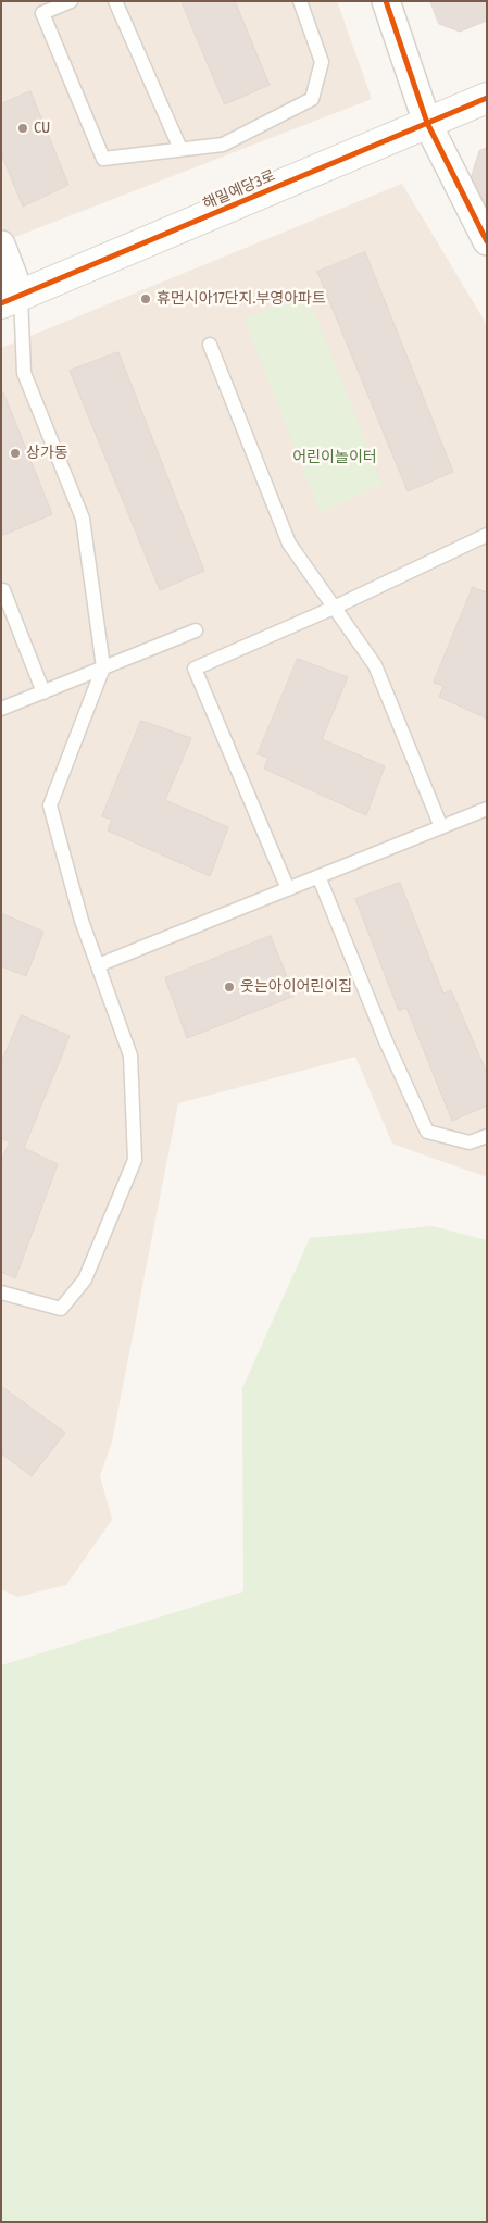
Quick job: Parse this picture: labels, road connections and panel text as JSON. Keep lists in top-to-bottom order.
{
  "streets": {
    "street": ["해밀예당3로"]
  },
  "parks": ["어린이놀이터"],
  "places": [
    "CU",
    "휴먼시아17단지.부영아파트",
    "상가동",
    "웃는아이어린이집"
  ]
}
